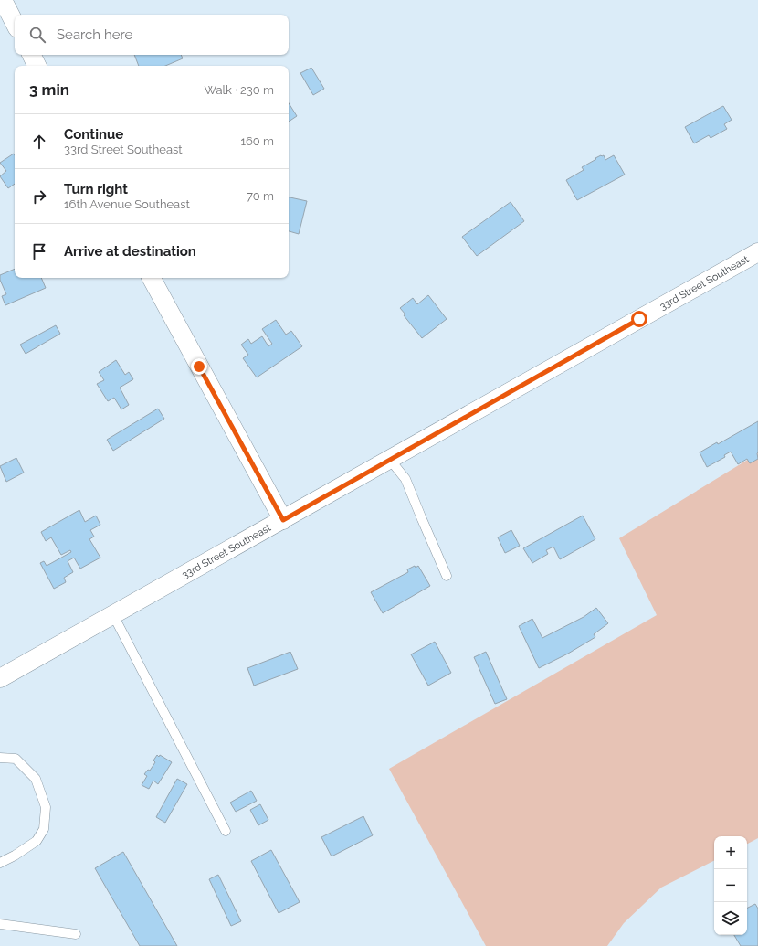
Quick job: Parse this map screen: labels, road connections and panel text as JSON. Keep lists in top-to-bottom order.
{
  "streets": {
    "street": ["33rd Street Southeast"]
  },
  "page": {
    "search": "Search here",
    "heading": ["3 min", "Walk · 230 m"],
    "list": [
      ["Continue", "33rd Street Southeast", "160 m"],
      ["Turn right", "16th Avenue Southeast", "70 m"],
      "Arrive at destination"
    ],
    "map_buttons": ["+", "−"]
  }
}
